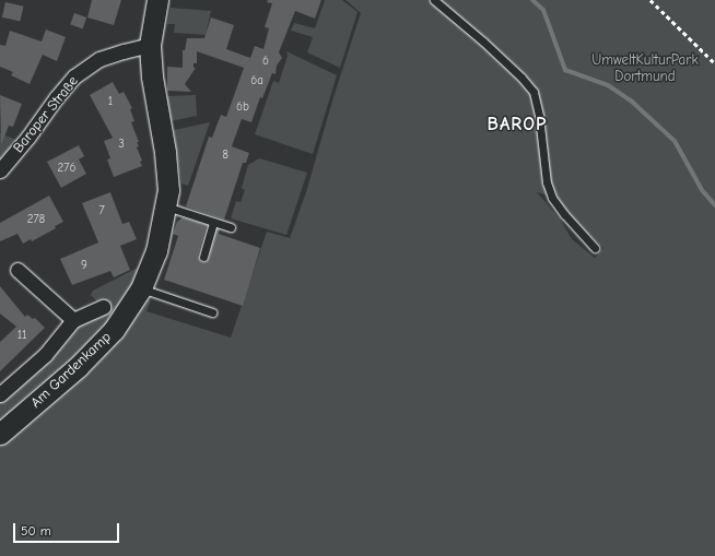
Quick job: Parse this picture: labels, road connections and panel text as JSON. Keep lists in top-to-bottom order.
{
  "streets": {
    "street": ["Baroper Straße", "Am Gardenkamp"]
  },
  "crossings": [
    ["Baroper Straße", "Am Gardenkamp"]
  ],
  "districts": ["BAROP"],
  "parks": ["UmweltKulturPark Dortmund"],
  "house_numbers": [
    "6",
    "6a",
    "1",
    "6b",
    "3",
    "8",
    "276",
    "7",
    "278",
    "9",
    "11"
  ],
  "scale_bar": "50 m"
}
